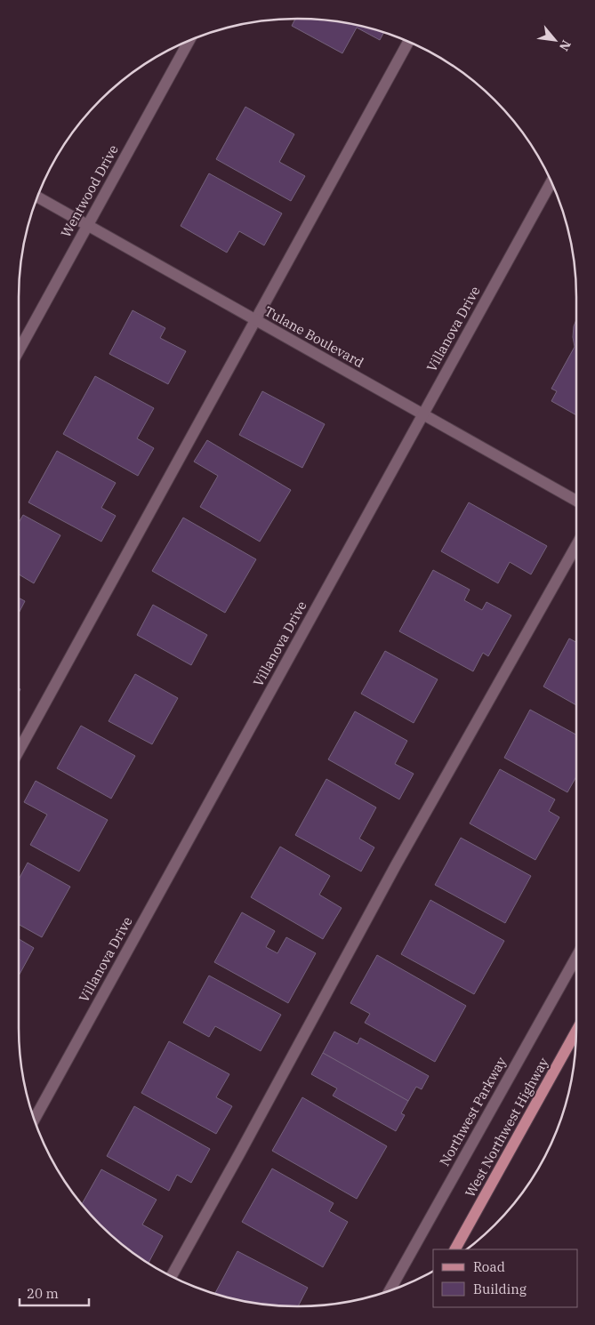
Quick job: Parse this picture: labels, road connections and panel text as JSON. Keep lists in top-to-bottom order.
{
  "streets": {
    "main road": ["West Northwest Highway"],
    "street": [
      "Wentwood Drive",
      "Villanova Drive",
      "Tulane Boulevard",
      "Northwest Parkway"
    ]
  },
  "crossings": [
    ["Wentwood Drive", "Tulane Boulevard"],
    ["Villanova Drive", "Tulane Boulevard"]
  ],
  "legend": ["Road", "Building"],
  "scale_bar": "20 m",
  "north": "bottom right"
}
